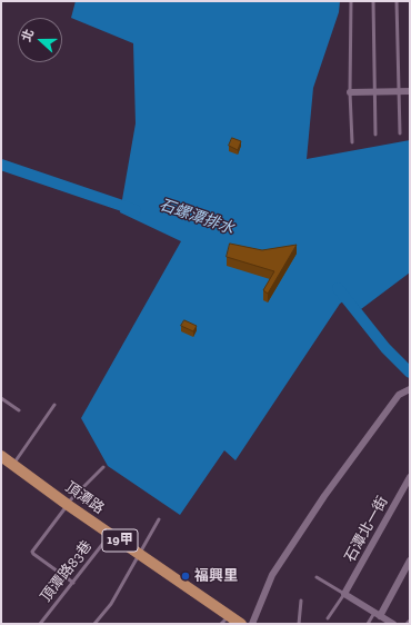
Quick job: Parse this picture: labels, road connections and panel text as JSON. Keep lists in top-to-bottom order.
{
  "streets": {
    "main road": ["頂潭路", "19甲"],
    "street": ["石潭北一街"],
    "lane": ["頂潭路83巷"]
  },
  "crossings": [
    ["頂潭路", "頂潭路83巷"]
  ],
  "water": ["石螺潭排水"],
  "places": ["福興里"],
  "north": "left"
}
